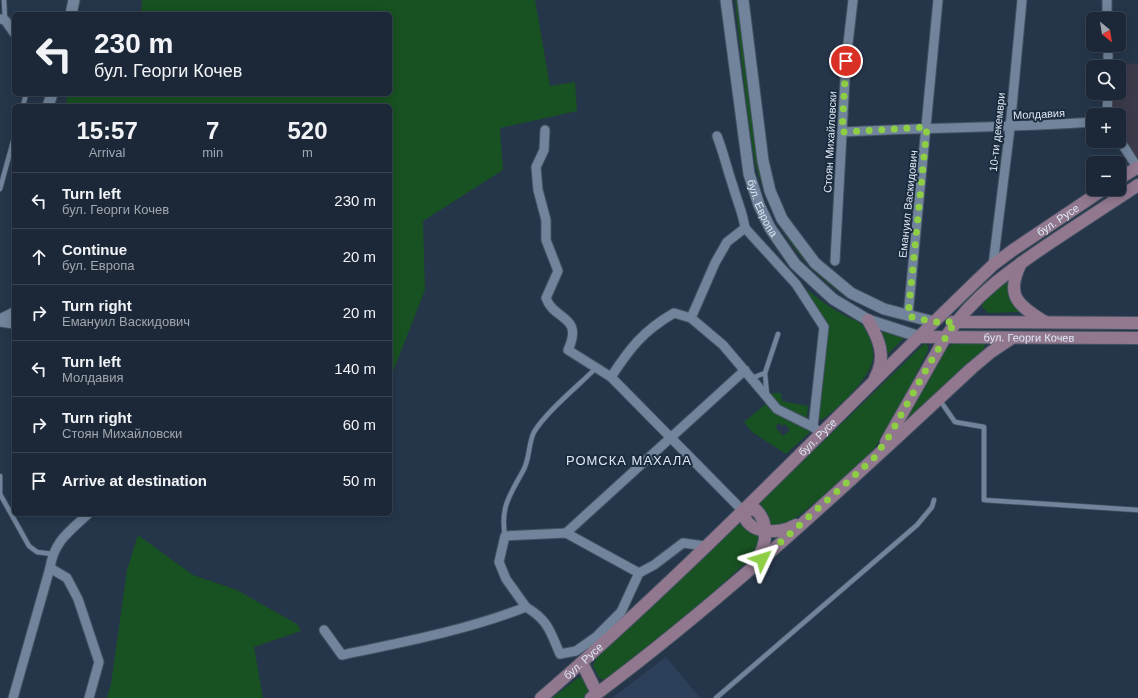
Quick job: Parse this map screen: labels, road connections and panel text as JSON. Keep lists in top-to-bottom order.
{
  "streets": {
    "main road": ["бул. Русе", "бул. Георги Кочев"],
    "street": [
      "Молдавия",
      "10-ти декември",
      "Стоян Михайловски",
      "Емануил Васкидович",
      "бул. Европа"
    ]
  },
  "crossings": [
    ["Молдавия", "10-ти декември"],
    ["Молдавия", "Стоян Михайловски"],
    ["Молдавия", "Емануил Васкидович"],
    ["10-ти декември", "бул. Русе"],
    ["Емануил Васкидович", "бул. Европа"],
    ["бул. Европа", "бул. Русе"],
    ["бул. Европа", "бул. Георги Кочев"],
    ["бул. Русе", "бул. Георги Кочев"]
  ],
  "districts": ["РОМСКА МАХАЛА"],
  "north": "bottom right",
  "page": {
    "map_buttons": ["+", "−"],
    "turn": ["230 m", "бул. Георги Кочев"],
    "eta": [
      "15:57",
      "Arrival",
      "7",
      "min",
      "520",
      "m"
    ],
    "list": [
      {
        "name": "Turn left",
        "note": "бул. Георги Кочев",
        "value": "230 m"
      },
      {
        "name": "Continue",
        "note": "бул. Европа",
        "value": "20 m"
      },
      {
        "name": "Turn right",
        "note": "Емануил Васкидович",
        "value": "20 m"
      },
      {
        "name": "Turn left",
        "note": "Молдавия",
        "value": "140 m"
      },
      {
        "name": "Turn right",
        "note": "Стоян Михайловски",
        "value": "60 m"
      },
      {
        "name": "Arrive at destination",
        "value": "50 m"
      }
    ]
  }
}
